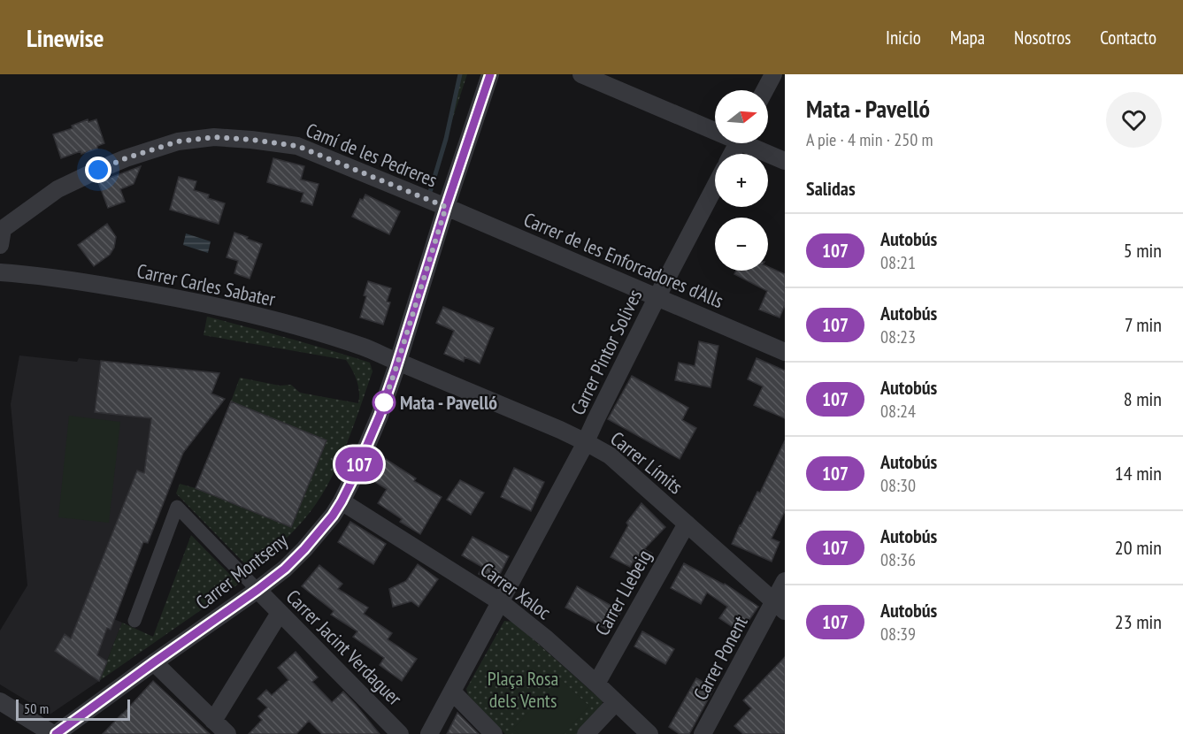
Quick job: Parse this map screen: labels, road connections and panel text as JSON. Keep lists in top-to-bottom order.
{
  "streets": {
    "street": [
      "Camí de les Pedreres",
      "Carrer de les Enforcadores d'Alls",
      "Carrer Carles Sabater",
      "Carrer Pintor Solives",
      "Carrer Límits",
      "Carrer Montseny",
      "Carrer Xaloc",
      "Carrer Llebeig",
      "Carrer Jacint Verdaguer",
      "Carrer Ponent"
    ]
  },
  "crossings": [
    ["Camí de les Pedreres", "Carrer de les Enforcadores d'Alls"],
    ["Camí de les Pedreres", "Carrer Montseny"],
    ["Carrer de les Enforcadores d'Alls", "Carrer Pintor Solives"],
    ["Carrer de les Enforcadores d'Alls", "Carrer Montseny"],
    ["Carrer Carles Sabater", "Carrer Límits"],
    ["Carrer Carles Sabater", "Carrer Montseny"],
    ["Carrer Pintor Solives", "Carrer Límits"],
    ["Carrer Pintor Solives", "Carrer Xaloc"],
    ["Carrer Límits", "Carrer Montseny"],
    ["Carrer Límits", "Carrer Llebeig"],
    ["Carrer Límits", "Carrer Ponent"],
    ["Carrer Montseny", "Carrer Xaloc"],
    ["Carrer Montseny", "Carrer Jacint Verdaguer"],
    ["Carrer Xaloc", "Carrer Llebeig"]
  ],
  "parks": ["Plaça Rosa dels Vents"],
  "places": ["Mata - Pavelló"],
  "lines": ["bus line 107"],
  "scale_bar": "50 m",
  "north": "right",
  "page": {
    "header": "Linewise",
    "nav": [
      "Inicio",
      "Mapa",
      "Nosotros",
      "Contacto"
    ],
    "on_map": "107",
    "heading": [
      ["Mata - Pavelló", "A pie · 4 min · 250 m"],
      "Salidas"
    ],
    "map_buttons": ["+", "−"],
    "list": [
      {
        "mark": "107",
        "name": "Autobús",
        "note": "08:21",
        "value": "5 min"
      },
      {
        "mark": "107",
        "name": "Autobús",
        "note": "08:23",
        "value": "7 min"
      },
      {
        "mark": "107",
        "name": "Autobús",
        "note": "08:24",
        "value": "8 min"
      },
      {
        "mark": "107",
        "name": "Autobús",
        "note": "08:30",
        "value": "14 min"
      },
      {
        "mark": "107",
        "name": "Autobús",
        "note": "08:36",
        "value": "20 min"
      },
      {
        "mark": "107",
        "name": "Autobús",
        "note": "08:39",
        "value": "23 min"
      }
    ],
    "scale": "50 m"
  }
}
